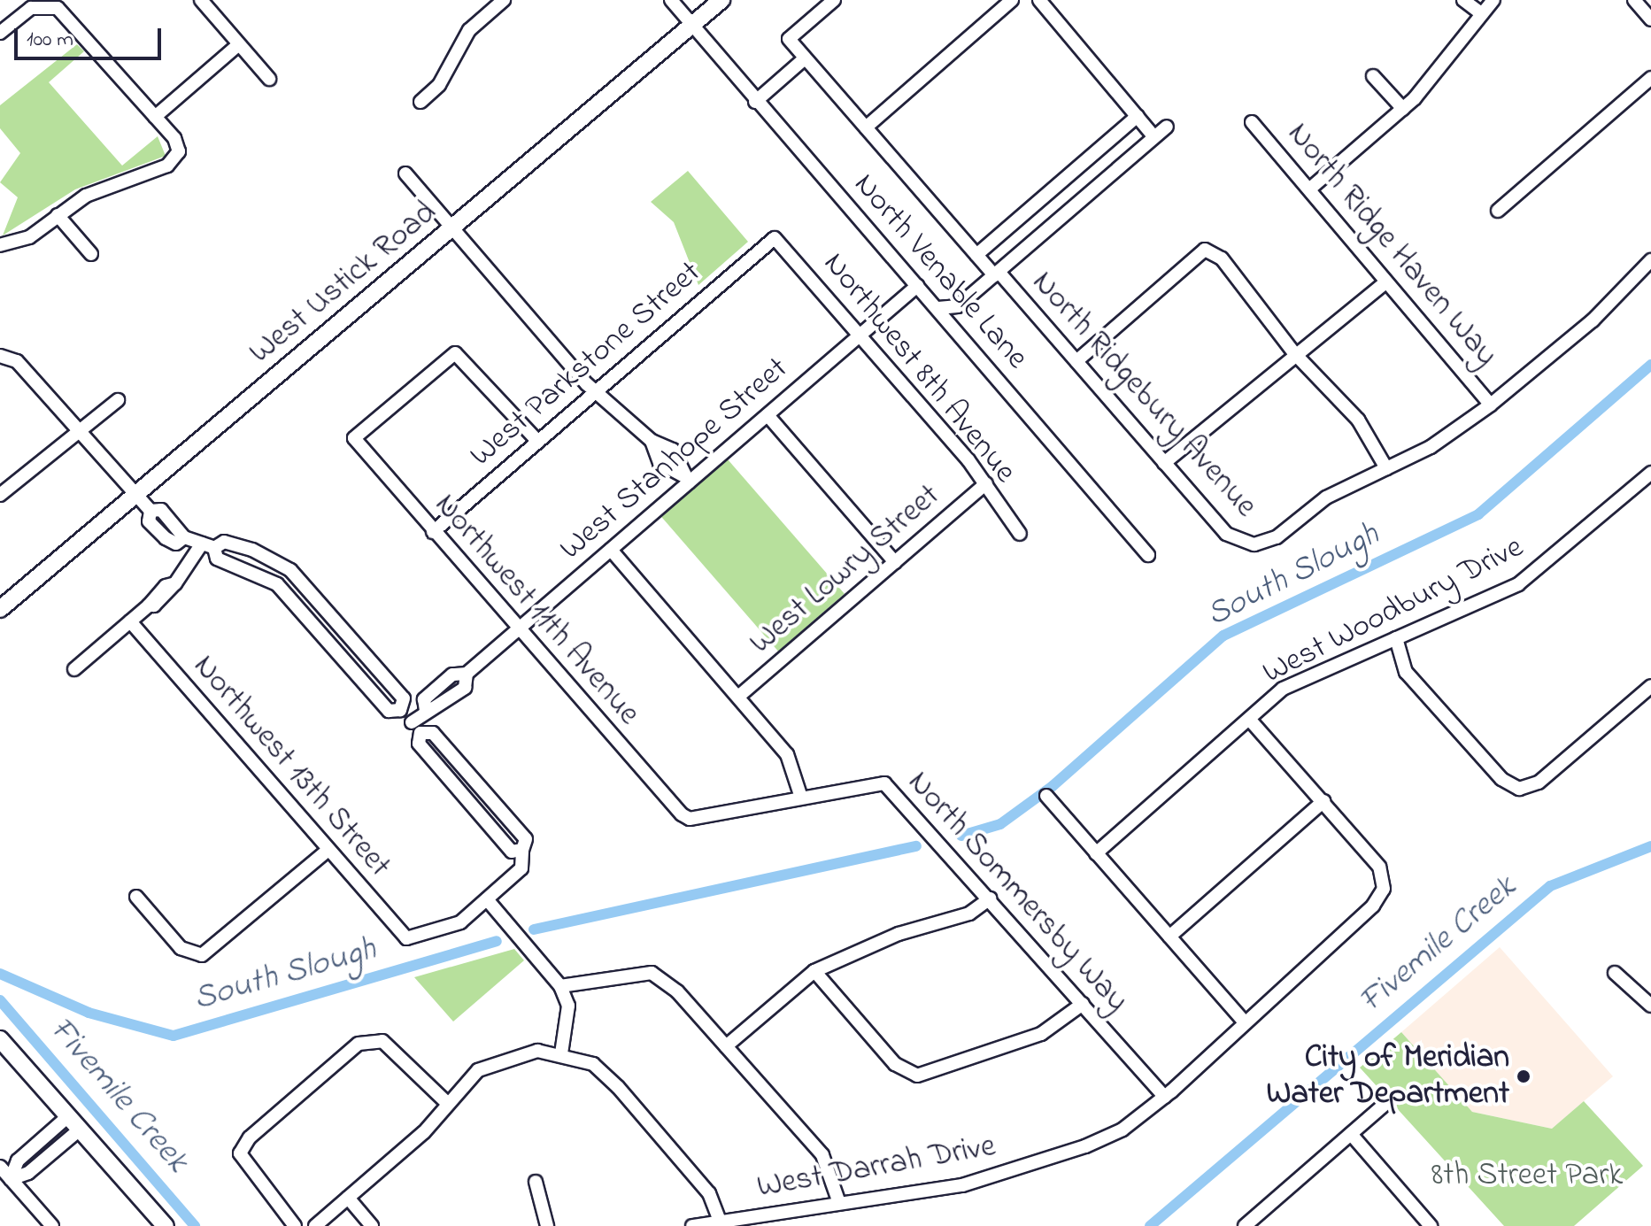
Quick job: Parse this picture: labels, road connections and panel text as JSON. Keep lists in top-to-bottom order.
{
  "streets": {
    "main road": ["West Ustick Road"],
    "street": [
      "North Ridge Haven Way",
      "North Venable Lane",
      "West Parkstone Street",
      "Northwest 8th Avenue",
      "North Ridgebury Avenue",
      "West Stanhope Street",
      "West Lowry Street",
      "Northwest 11th Avenue",
      "West Woodbury Drive",
      "Northwest 13th Street",
      "North Sommersby Way",
      "West Darrah Drive"
    ]
  },
  "crossings": [
    ["North Venable Lane", "West Ustick Road"],
    ["North Venable Lane", "West Stanhope Street"],
    ["West Parkstone Street", "Northwest 8th Avenue"],
    ["West Parkstone Street", "Northwest 11th Avenue"],
    ["Northwest 8th Avenue", "West Stanhope Street"],
    ["Northwest 8th Avenue", "West Lowry Street"],
    ["West Stanhope Street", "Northwest 11th Avenue"],
    ["Northwest 11th Avenue", "North Sommersby Way"],
    ["North Sommersby Way", "West Darrah Drive"]
  ],
  "water": ["South Slough", "Fivemile Creek"],
  "parks": ["8th Street Park"],
  "places": ["City of Meridian Water Department"],
  "scale_bar": "100 m"
}
